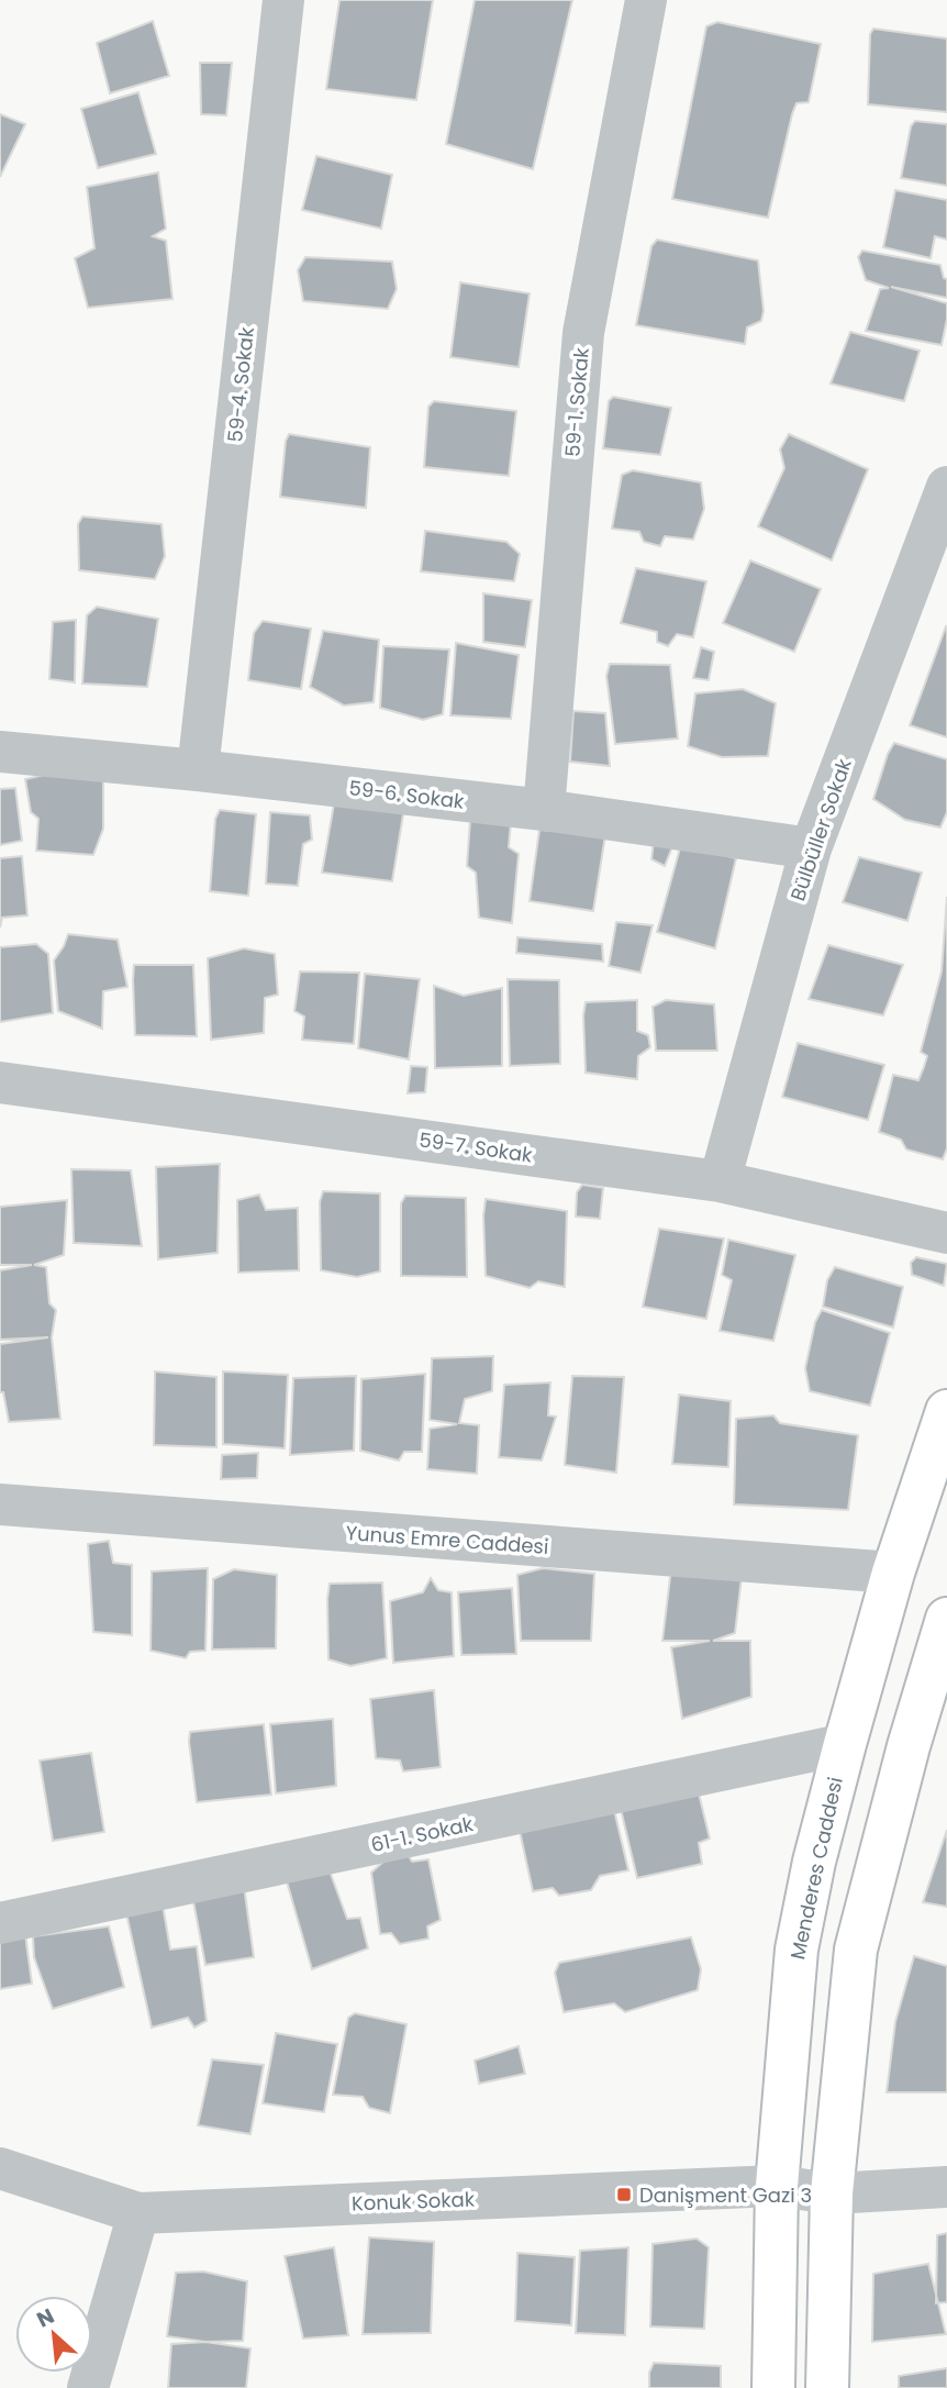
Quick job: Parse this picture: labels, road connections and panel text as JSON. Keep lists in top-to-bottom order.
{
  "streets": {
    "main road": ["Menderes Caddesi"],
    "street": [
      "59-4. Sokak",
      "59-1. Sokak",
      "59-6. Sokak",
      "Bülbüller Sokak",
      "59-7. Sokak",
      "Yunus Emre Caddesi",
      "61-1. Sokak",
      "Konuk Sokak"
    ]
  },
  "crossings": [
    ["59-4. Sokak", "59-6. Sokak"],
    ["59-1. Sokak", "59-6. Sokak"],
    ["59-6. Sokak", "Bülbüller Sokak"],
    ["Bülbüller Sokak", "59-7. Sokak"],
    ["Yunus Emre Caddesi", "Menderes Caddesi"],
    ["61-1. Sokak", "Menderes Caddesi"],
    ["Menderes Caddesi", "Konuk Sokak"]
  ],
  "places": {
    "transit": ["Danişment Gazi 3"]
  },
  "north": "top left"
}
